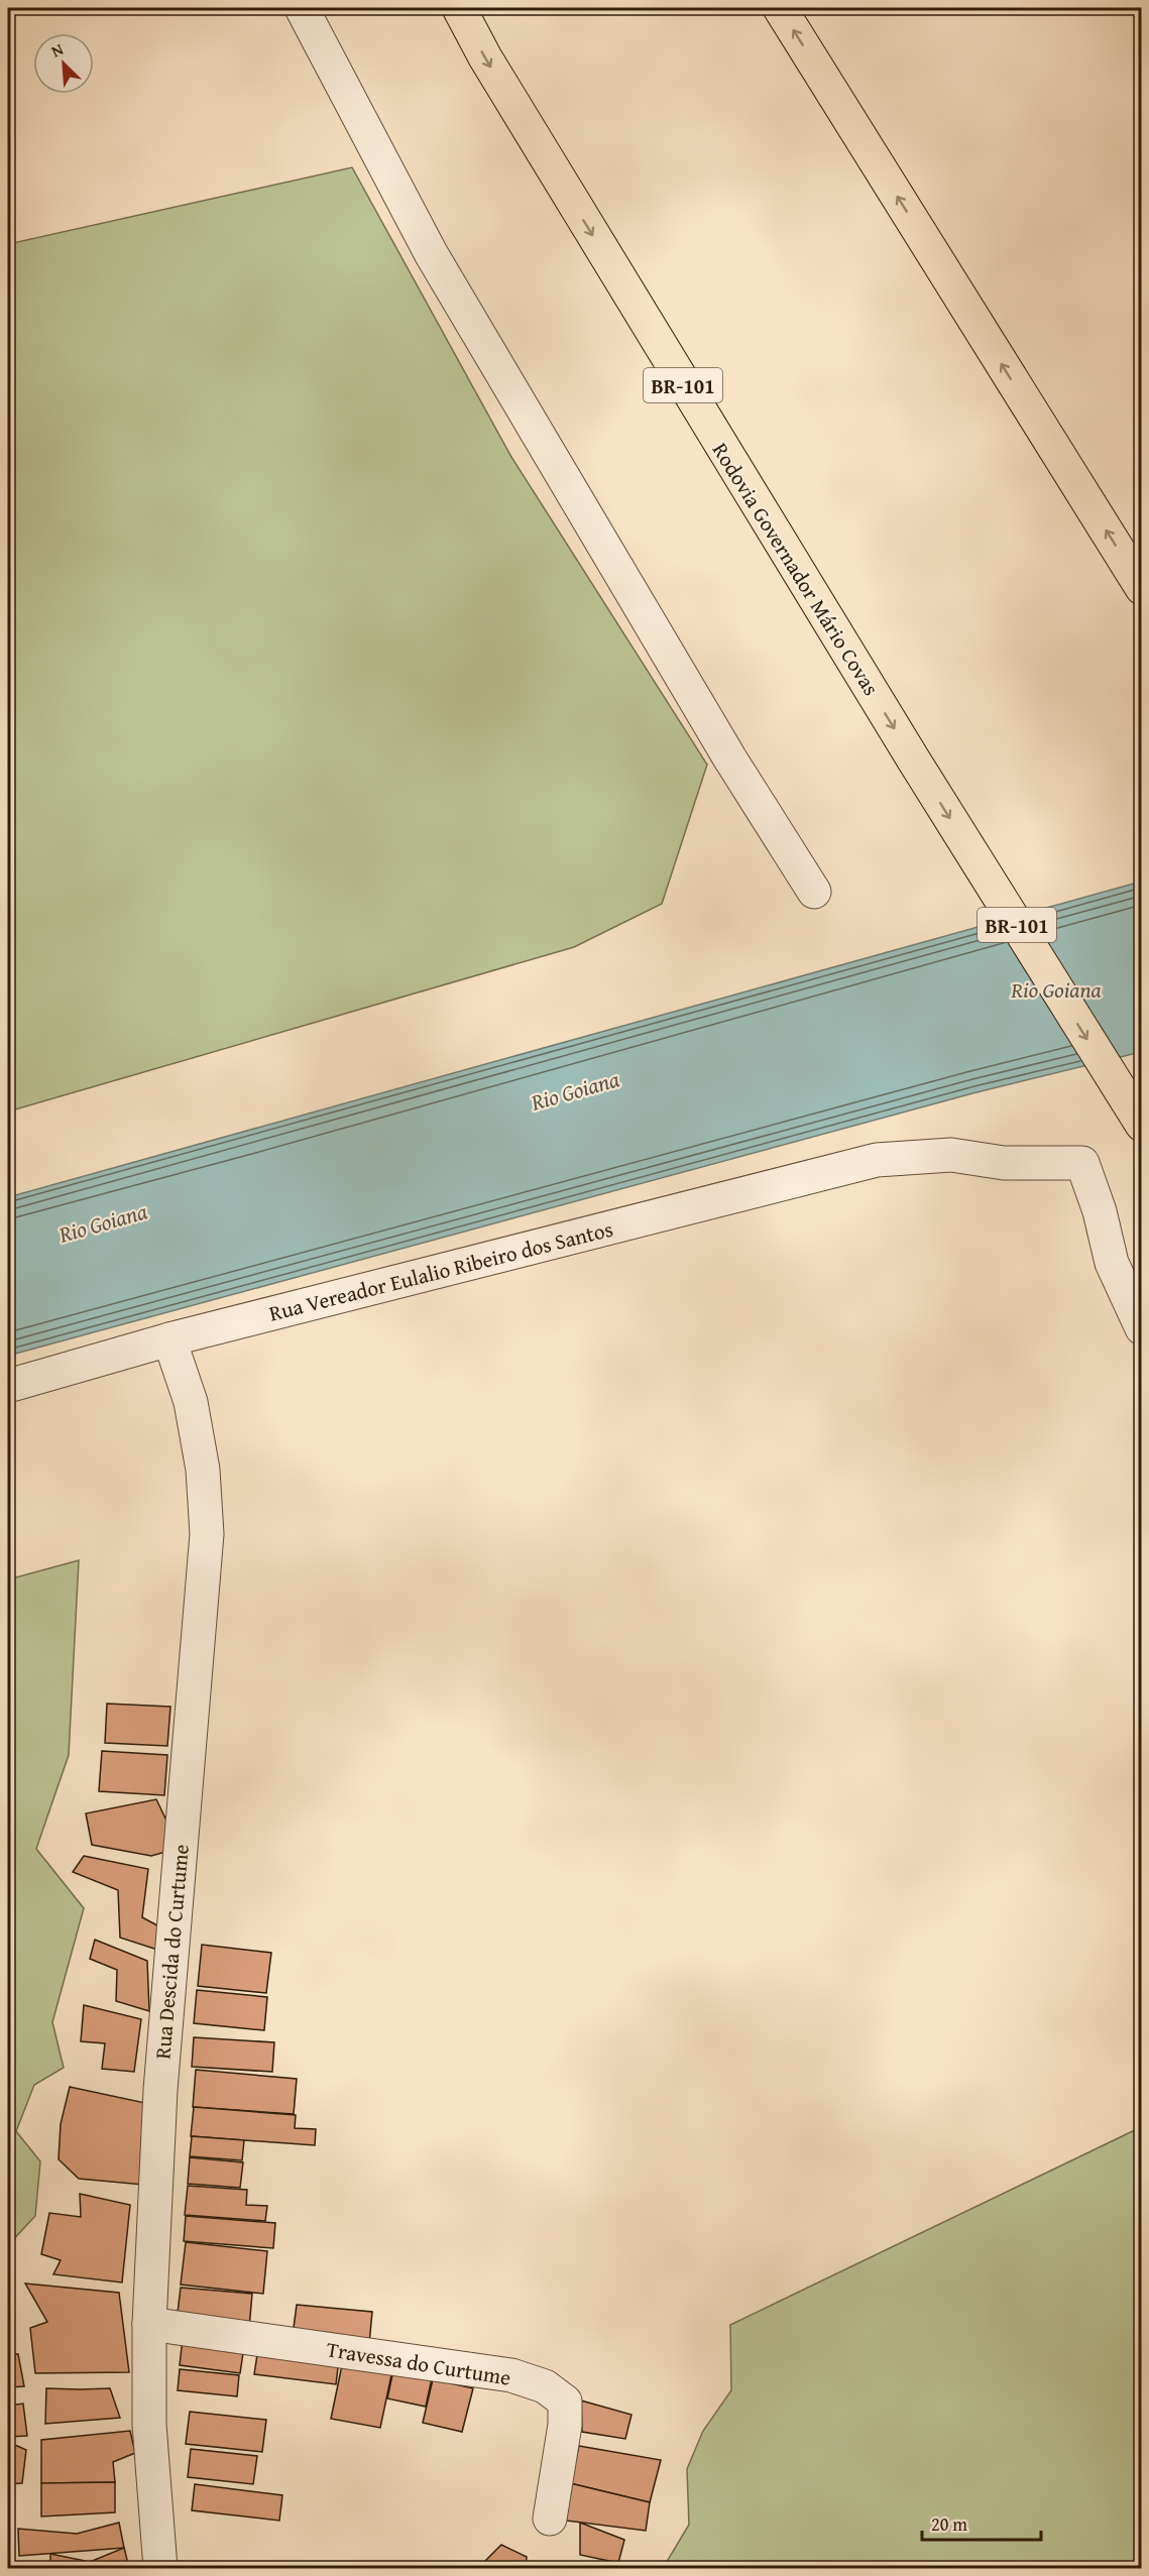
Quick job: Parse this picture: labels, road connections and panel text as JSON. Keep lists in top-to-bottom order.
{
  "streets": {
    "highway": ["BR-101", "Rodovia Governador Mário Covas"],
    "street": ["Rua Vereador Eulalio Ribeiro dos Santos", "Rua Descida do Curtume", "Travessa do Curtume"]
  },
  "crossings": [
    ["Rua Vereador Eulalio Ribeiro dos Santos", "Rua Descida do Curtume"],
    ["Rua Descida do Curtume", "Travessa do Curtume"]
  ],
  "water": ["Rio Goiana"],
  "scale_bar": "20 m",
  "north": "top left"
}
